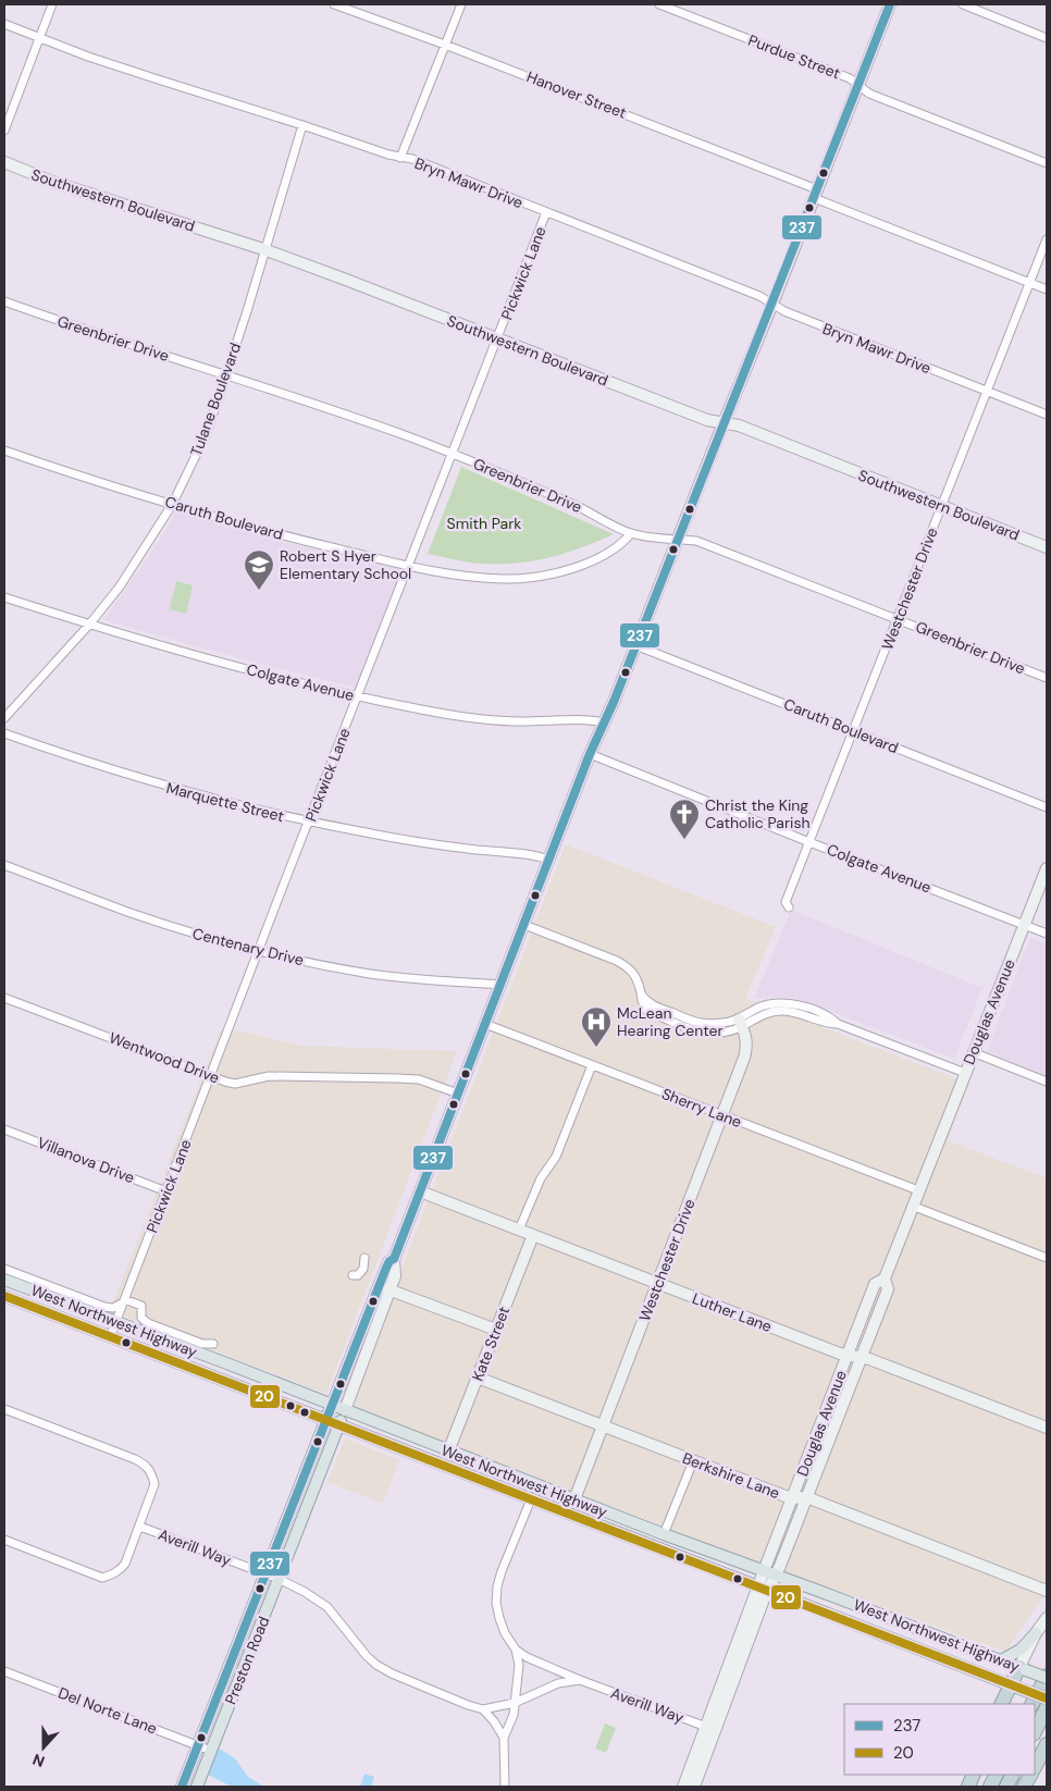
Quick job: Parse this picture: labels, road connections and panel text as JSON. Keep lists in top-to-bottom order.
{
  "streets": {
    "main road": ["West Northwest Highway", "Preston Road"],
    "street": [
      "Purdue Street",
      "Hanover Street",
      "Bryn Mawr Drive",
      "Southwestern Boulevard",
      "Pickwick Lane",
      "Greenbrier Drive",
      "Tulane Boulevard",
      "Caruth Boulevard",
      "Westchester Drive",
      "Colgate Avenue",
      "Marquette Street",
      "Centenary Drive",
      "Douglas Avenue",
      "Wentwood Drive",
      "Sherry Lane",
      "Villanova Drive",
      "Luther Lane",
      "Kate Street",
      "Berkshire Lane",
      "Averill Way",
      "Del Norte Lane"
    ]
  },
  "crossings": [
    ["Purdue Street", "Preston Road"],
    ["Hanover Street", "Westchester Drive"],
    ["Hanover Street", "Preston Road"],
    ["Bryn Mawr Drive", "Pickwick Lane"],
    ["Bryn Mawr Drive", "Tulane Boulevard"],
    ["Bryn Mawr Drive", "Westchester Drive"],
    ["Bryn Mawr Drive", "Preston Road"],
    ["Southwestern Boulevard", "Pickwick Lane"],
    ["Southwestern Boulevard", "Tulane Boulevard"],
    ["Southwestern Boulevard", "Westchester Drive"],
    ["Southwestern Boulevard", "Preston Road"],
    ["Pickwick Lane", "Greenbrier Drive"],
    ["Pickwick Lane", "Caruth Boulevard"],
    ["Pickwick Lane", "Colgate Avenue"],
    ["Pickwick Lane", "Marquette Street"],
    ["Pickwick Lane", "Centenary Drive"],
    ["Pickwick Lane", "Wentwood Drive"],
    ["Pickwick Lane", "Villanova Drive"],
    ["Pickwick Lane", "West Northwest Highway"],
    ["Greenbrier Drive", "Tulane Boulevard"],
    ["Greenbrier Drive", "Caruth Boulevard"],
    ["Greenbrier Drive", "Westchester Drive"],
    ["Greenbrier Drive", "Preston Road"],
    ["Tulane Boulevard", "Caruth Boulevard"],
    ["Tulane Boulevard", "Colgate Avenue"],
    ["Caruth Boulevard", "Westchester Drive"],
    ["Caruth Boulevard", "Preston Road"],
    ["Westchester Drive", "Colgate Avenue"],
    ["Westchester Drive", "Sherry Lane"],
    ["Westchester Drive", "Luther Lane"],
    ["Westchester Drive", "West Northwest Highway"],
    ["Westchester Drive", "Berkshire Lane"],
    ["Colgate Avenue", "Douglas Avenue"],
    ["Colgate Avenue", "Preston Road"],
    ["Marquette Street", "Preston Road"],
    ["Centenary Drive", "Preston Road"],
    ["Douglas Avenue", "Sherry Lane"],
    ["Douglas Avenue", "Luther Lane"],
    ["Douglas Avenue", "West Northwest Highway"],
    ["Douglas Avenue", "Berkshire Lane"],
    ["Douglas Avenue", "Averill Way"],
    ["Wentwood Drive", "Preston Road"],
    ["Sherry Lane", "Preston Road"],
    ["Luther Lane", "Kate Street"],
    ["Luther Lane", "Preston Road"],
    ["West Northwest Highway", "Kate Street"],
    ["West Northwest Highway", "Preston Road"],
    ["Kate Street", "Berkshire Lane"],
    ["Averill Way", "Preston Road"],
    ["Preston Road", "Del Norte Lane"]
  ],
  "parks": ["Smith Park"],
  "places": {
    "school or university": ["Robert S Hyer Elementary School"],
    "church": ["Christ the King Catholic Parish"],
    "hospital": ["McLean Hearing Center"]
  },
  "lines": ["transit line 237", "transit line 20"],
  "legend": ["237", "20"],
  "north": "bottom"
}
